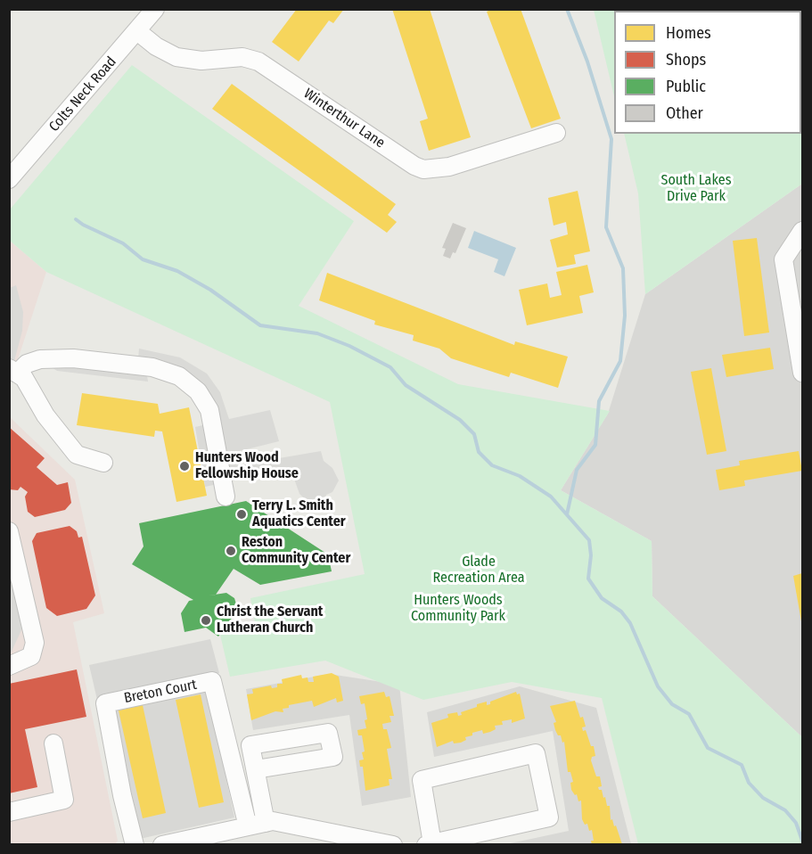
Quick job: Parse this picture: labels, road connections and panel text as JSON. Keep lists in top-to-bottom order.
{
  "streets": {
    "street": ["Colts Neck Road", "Winterthur Lane", "Breton Court"]
  },
  "crossings": [
    ["Colts Neck Road", "Winterthur Lane"]
  ],
  "parks": ["South Lakes Drive Park", "Glade Recreation Area", "Hunters Woods Community Park"],
  "places": [
    "Hunters Wood Fellowship House",
    "Terry L. Smith Aquatics Center",
    "Reston Community Center",
    "Christ the Servant Lutheran Church"
  ],
  "legend": [
    "Homes",
    "Shops",
    "Public",
    "Other"
  ]
}
